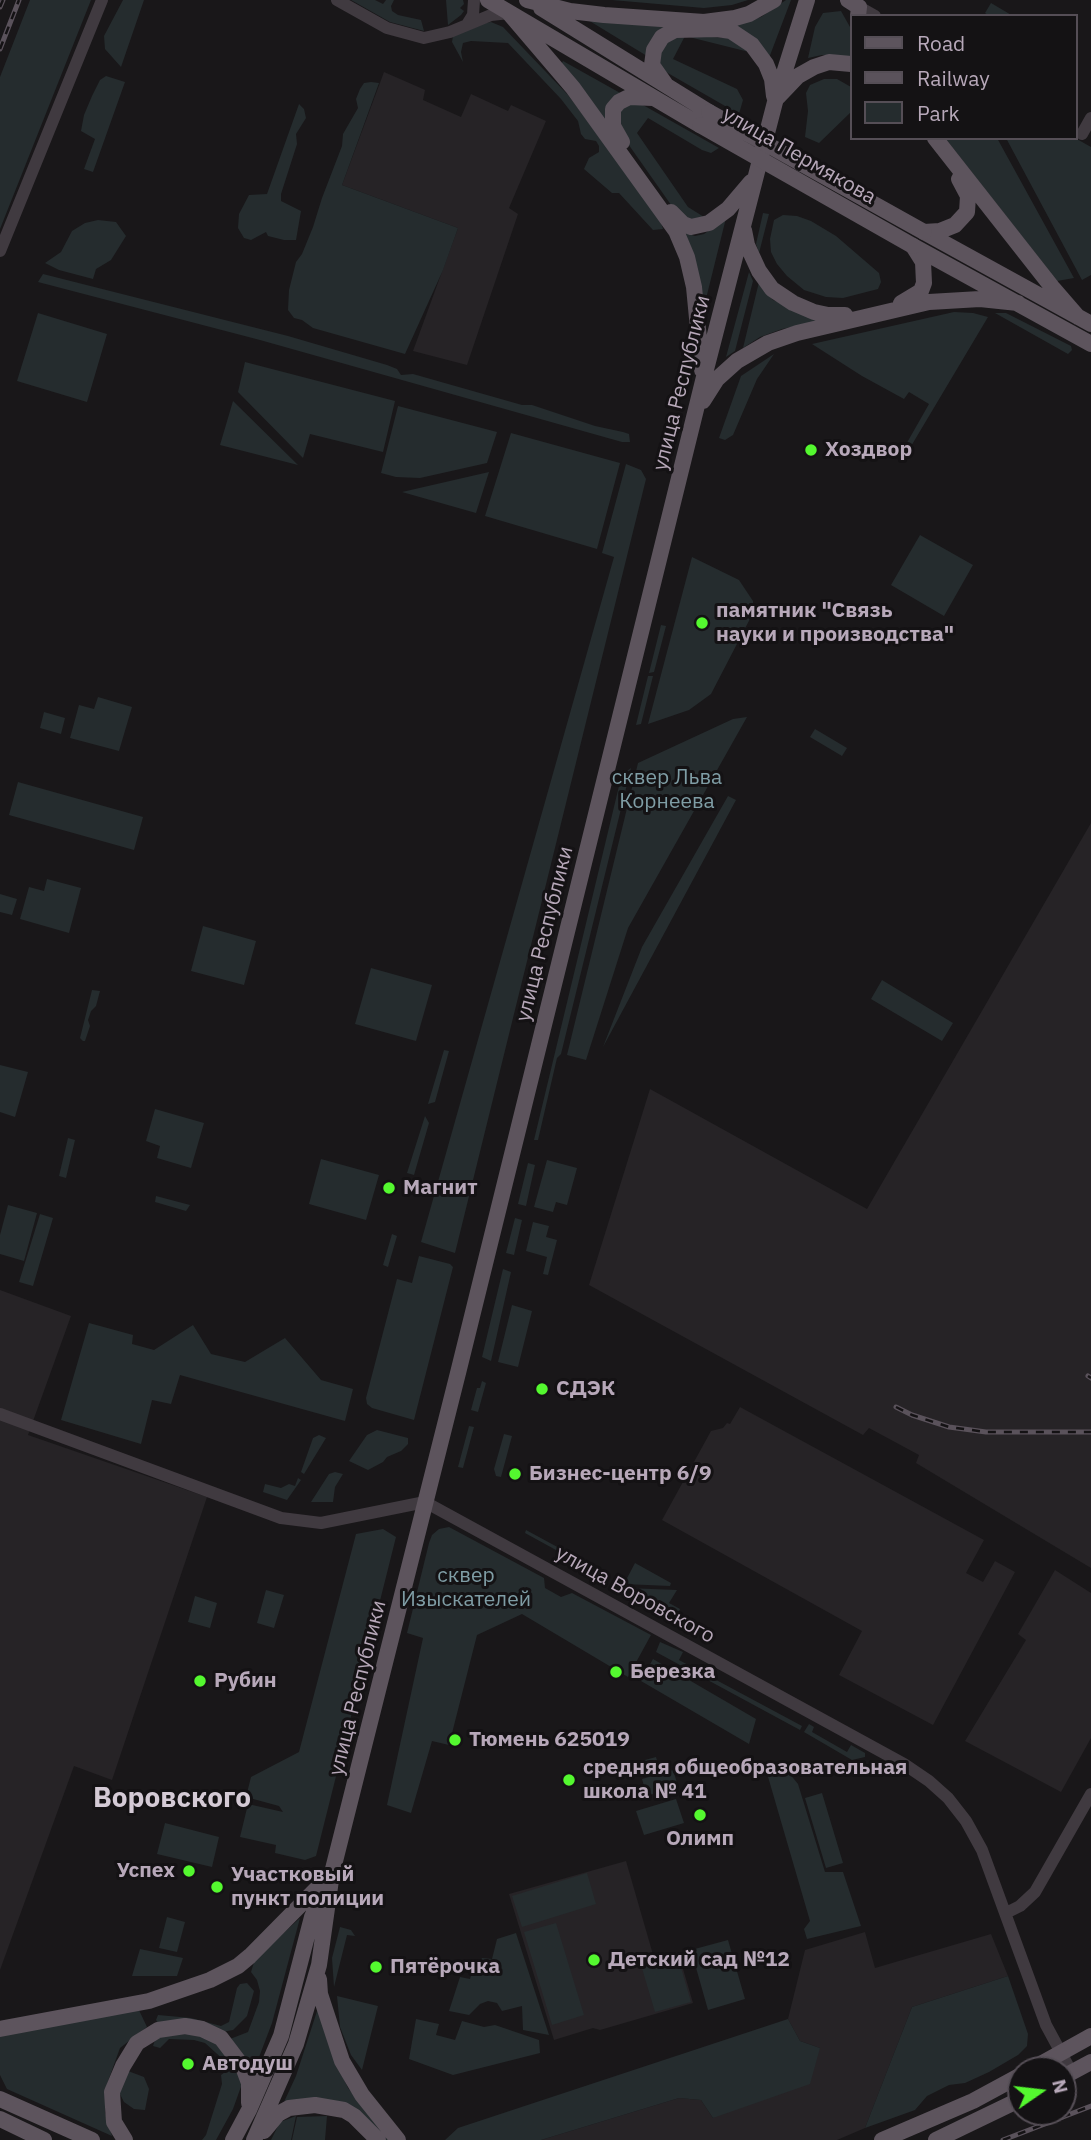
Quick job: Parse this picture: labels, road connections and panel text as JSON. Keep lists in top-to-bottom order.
{
  "streets": {
    "main road": ["улица Пермякова", "улица Республики"],
    "street": ["улица Воровского"]
  },
  "crossings": [
    ["улица Республики", "улица Воровского"]
  ],
  "districts": ["Воровского"],
  "parks": ["сквер Льва Корнеева", "сквер Изыскателей"],
  "places": [
    "Хоздвор",
    "памятник \"Связь науки и производства\"",
    "Магнит",
    "СДЭК",
    "Бизнес-центр 6/9",
    "Березка",
    "Рубин",
    "Тюмень 625019",
    "средняя общеобразовательная школа № 41",
    "Олимп",
    "Успех",
    "Участковый пункт полиции",
    "Детский сад №12",
    "Пятёрочка",
    "Автодуш"
  ],
  "legend": ["Road", "Railway", "Park"],
  "north": "right"
}
